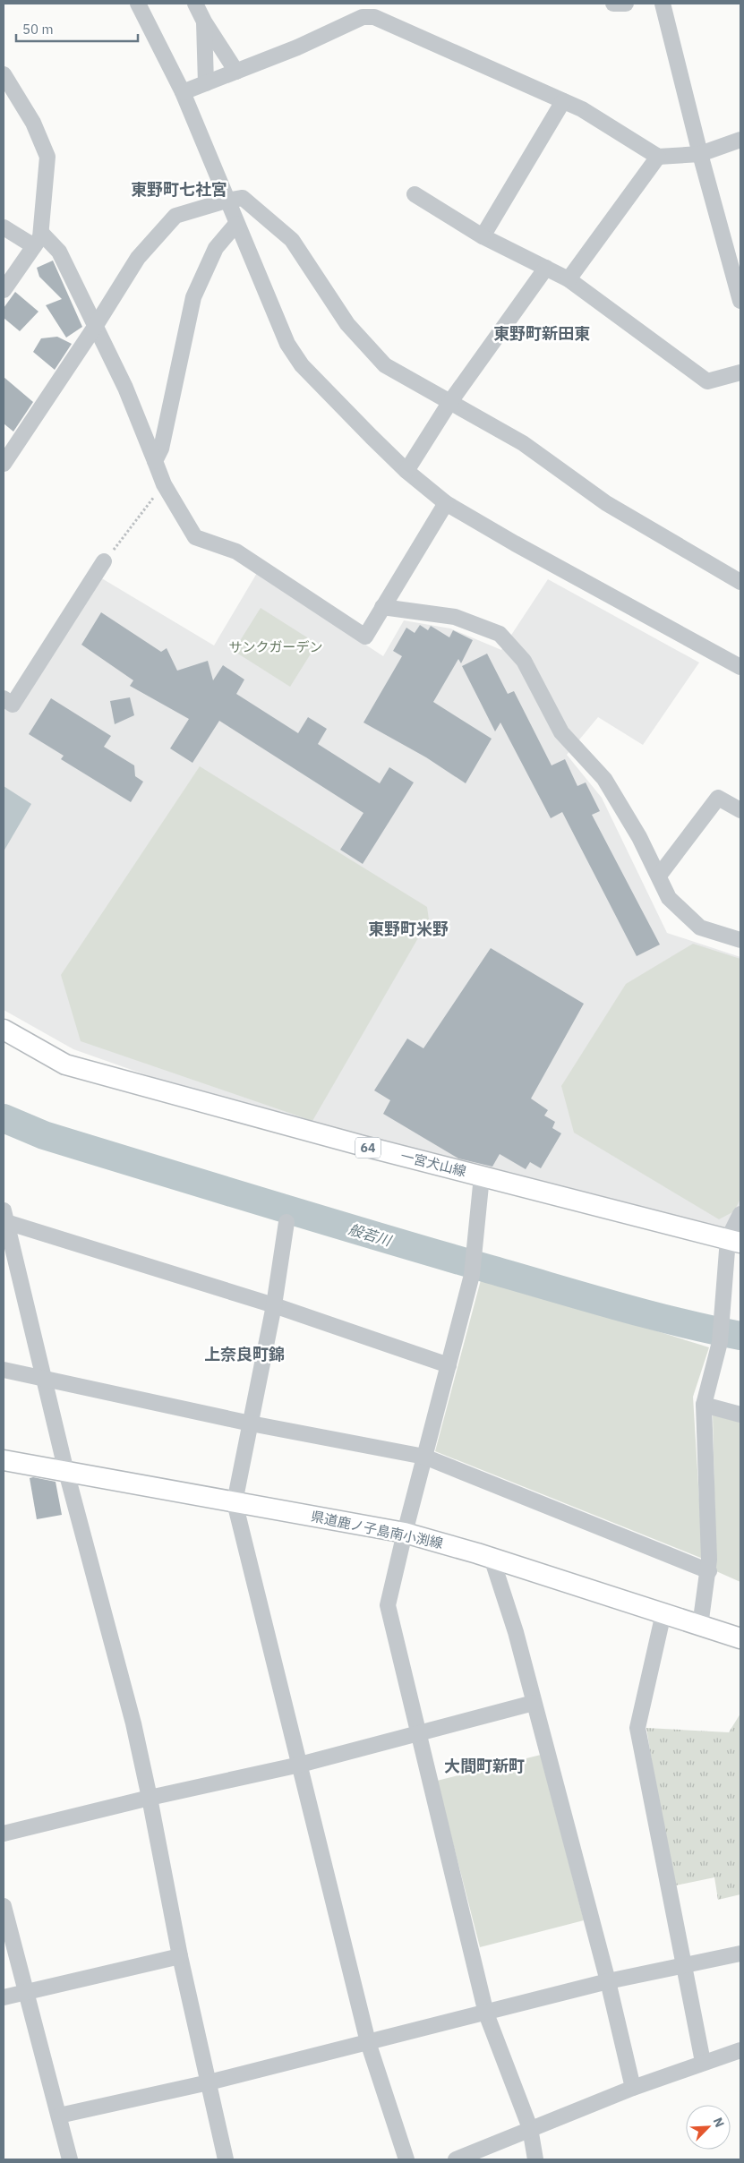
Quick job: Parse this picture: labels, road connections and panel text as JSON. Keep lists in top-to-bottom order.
{
  "streets": {
    "main road": ["64", "一宮犬山線", "県道鹿ノ子島南小渕線"]
  },
  "districts": [
    "東野町七社宮",
    "東野町新田東",
    "東野町米野",
    "上奈良町錦",
    "大間町新町"
  ],
  "water": ["般若川"],
  "parks": ["サンクガーデン"],
  "scale_bar": "50 m",
  "north": "top right"
}
